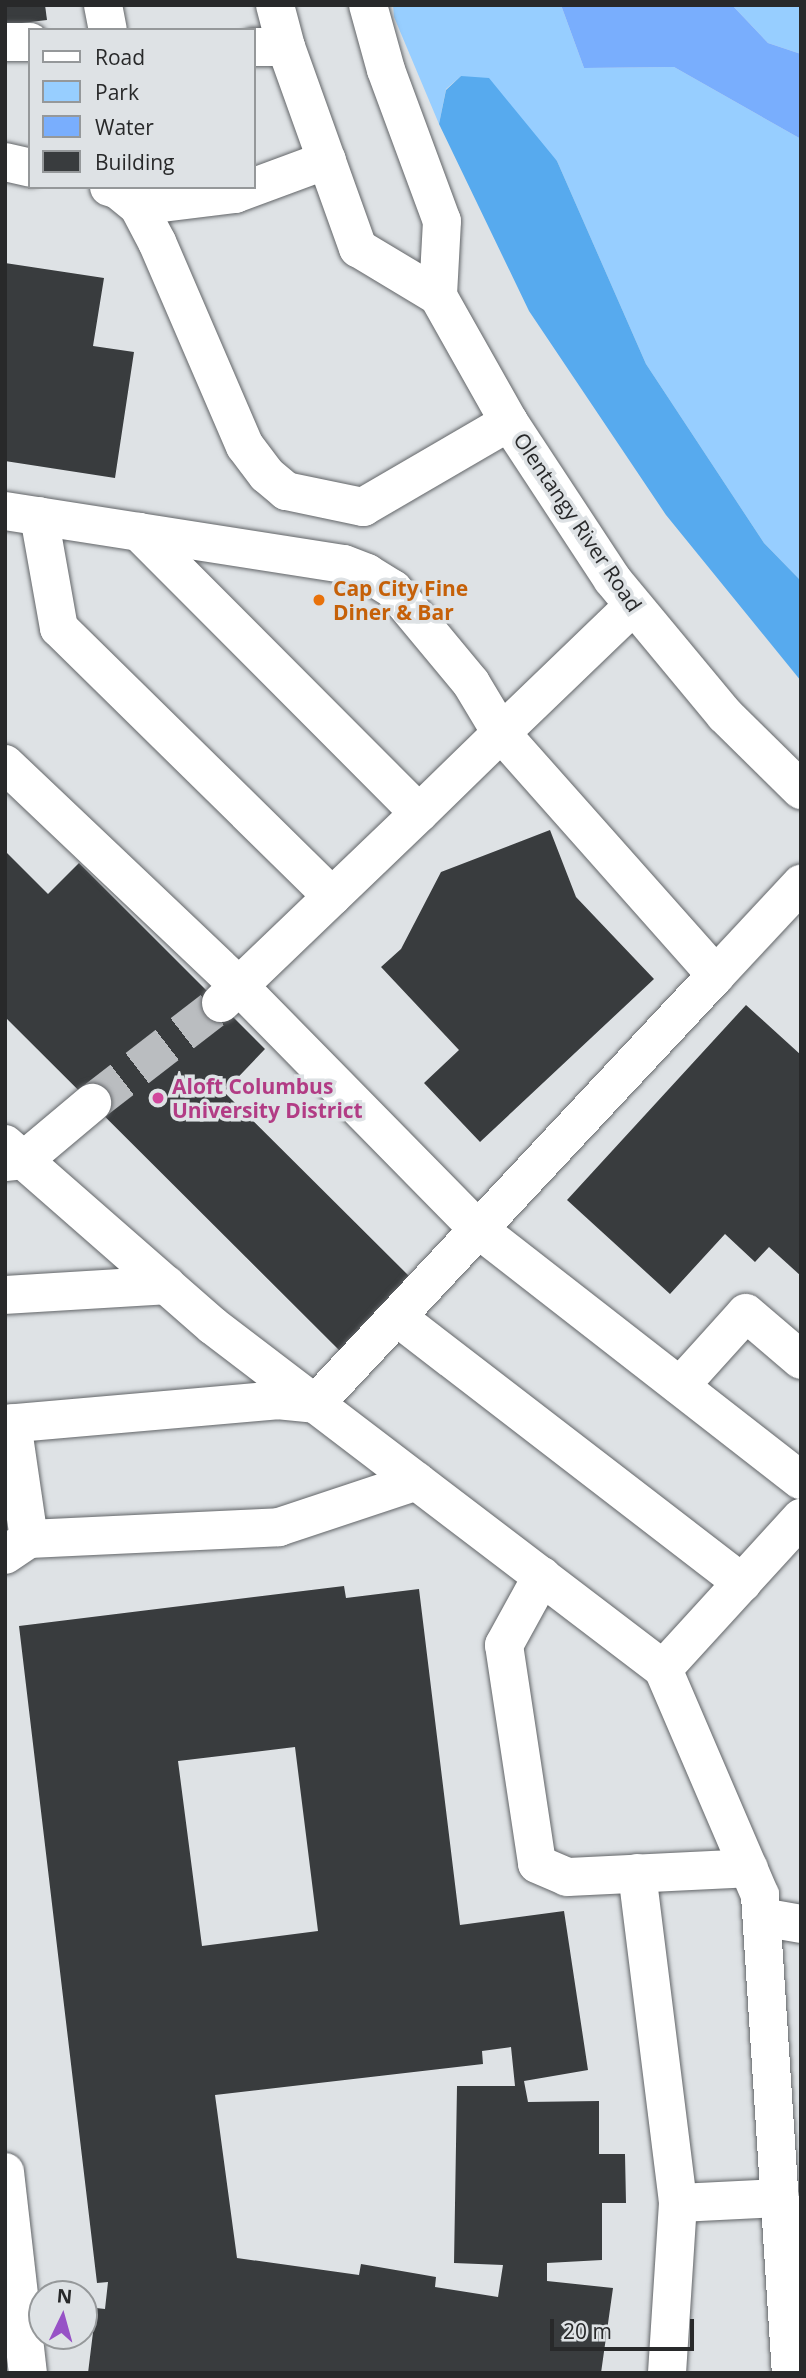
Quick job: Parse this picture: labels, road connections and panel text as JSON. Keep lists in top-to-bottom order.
{
  "streets": {
    "main road": ["Olentangy River Road"]
  },
  "places": ["Cap City Fine Diner & Bar", "Aloft Columbus University District"],
  "legend": [
    "Road",
    "Park",
    "Water",
    "Building"
  ],
  "scale_bar": "20 m",
  "north": "top"
}
